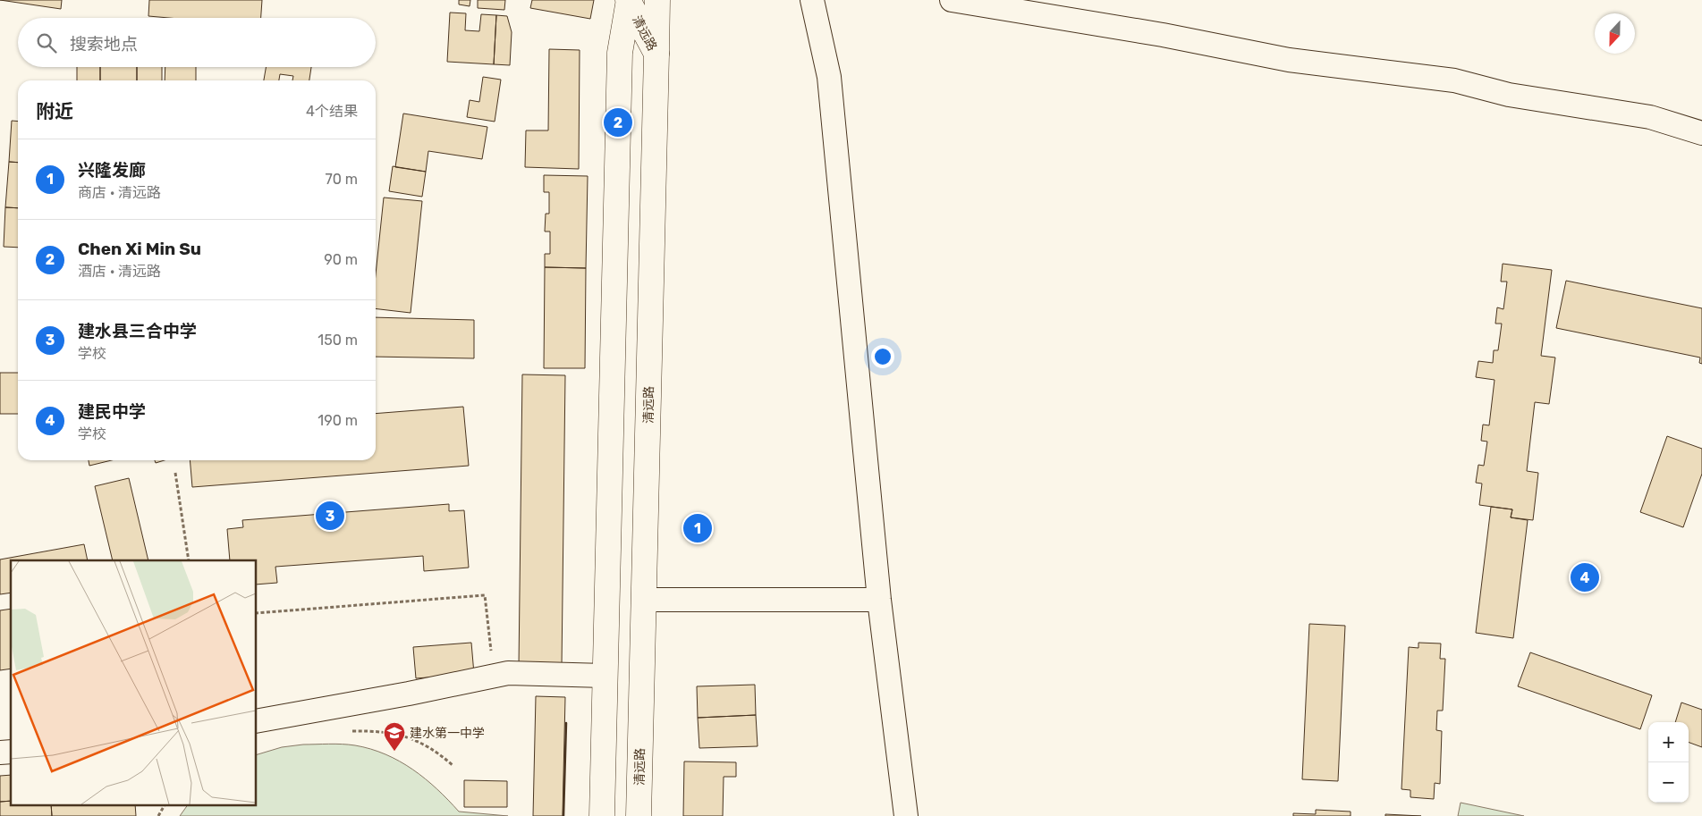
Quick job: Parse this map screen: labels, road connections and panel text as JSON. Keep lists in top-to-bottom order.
{
  "streets": {
    "main road": ["清远路"]
  },
  "places": {
    "school or university": ["建水第一中学"]
  },
  "north": "bottom",
  "page": {
    "search": "搜索地点",
    "heading": ["附近", "4个结果"],
    "pins": [
      "2",
      "3",
      "1",
      "4"
    ],
    "list": [
      {
        "mark": "1",
        "name": "兴隆发廊",
        "note": "商店 · 清远路",
        "value": "70 m"
      },
      {
        "mark": "2",
        "name": "Chen Xi Min Su",
        "note": "酒店 · 清远路",
        "value": "90 m"
      },
      {
        "mark": "3",
        "name": "建水县三合中学",
        "note": "学校",
        "value": "150 m"
      },
      {
        "mark": "4",
        "name": "建民中学",
        "note": "学校",
        "value": "190 m"
      }
    ],
    "map_buttons": ["+", "−"]
  }
}
